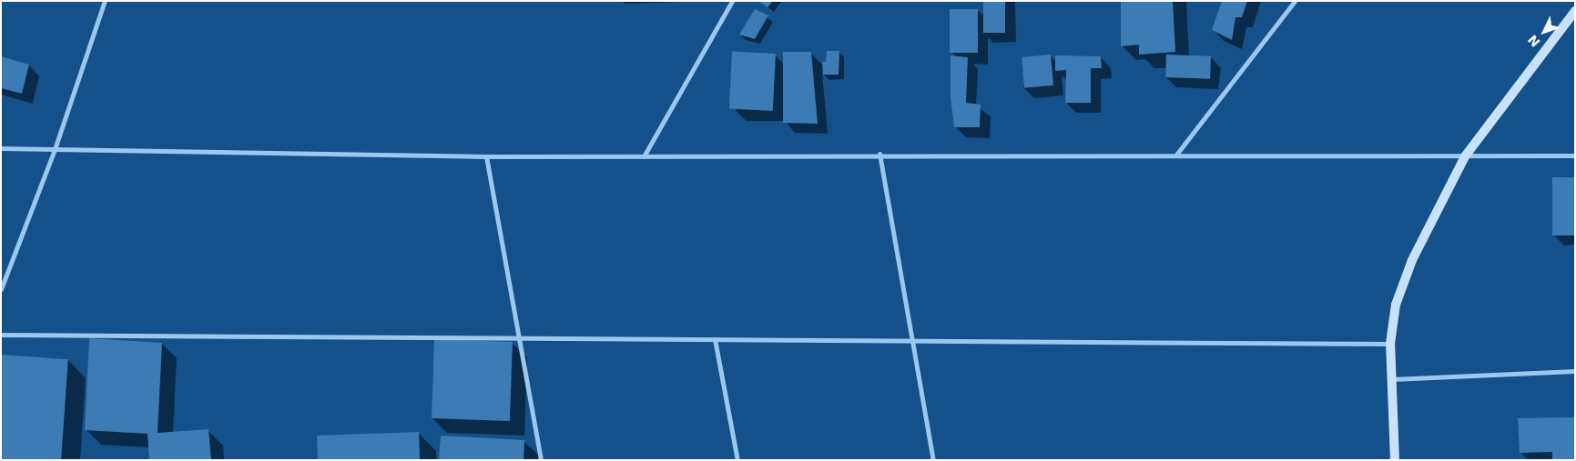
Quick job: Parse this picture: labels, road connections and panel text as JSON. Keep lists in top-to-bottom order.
{
  "north": "bottom left"
}
